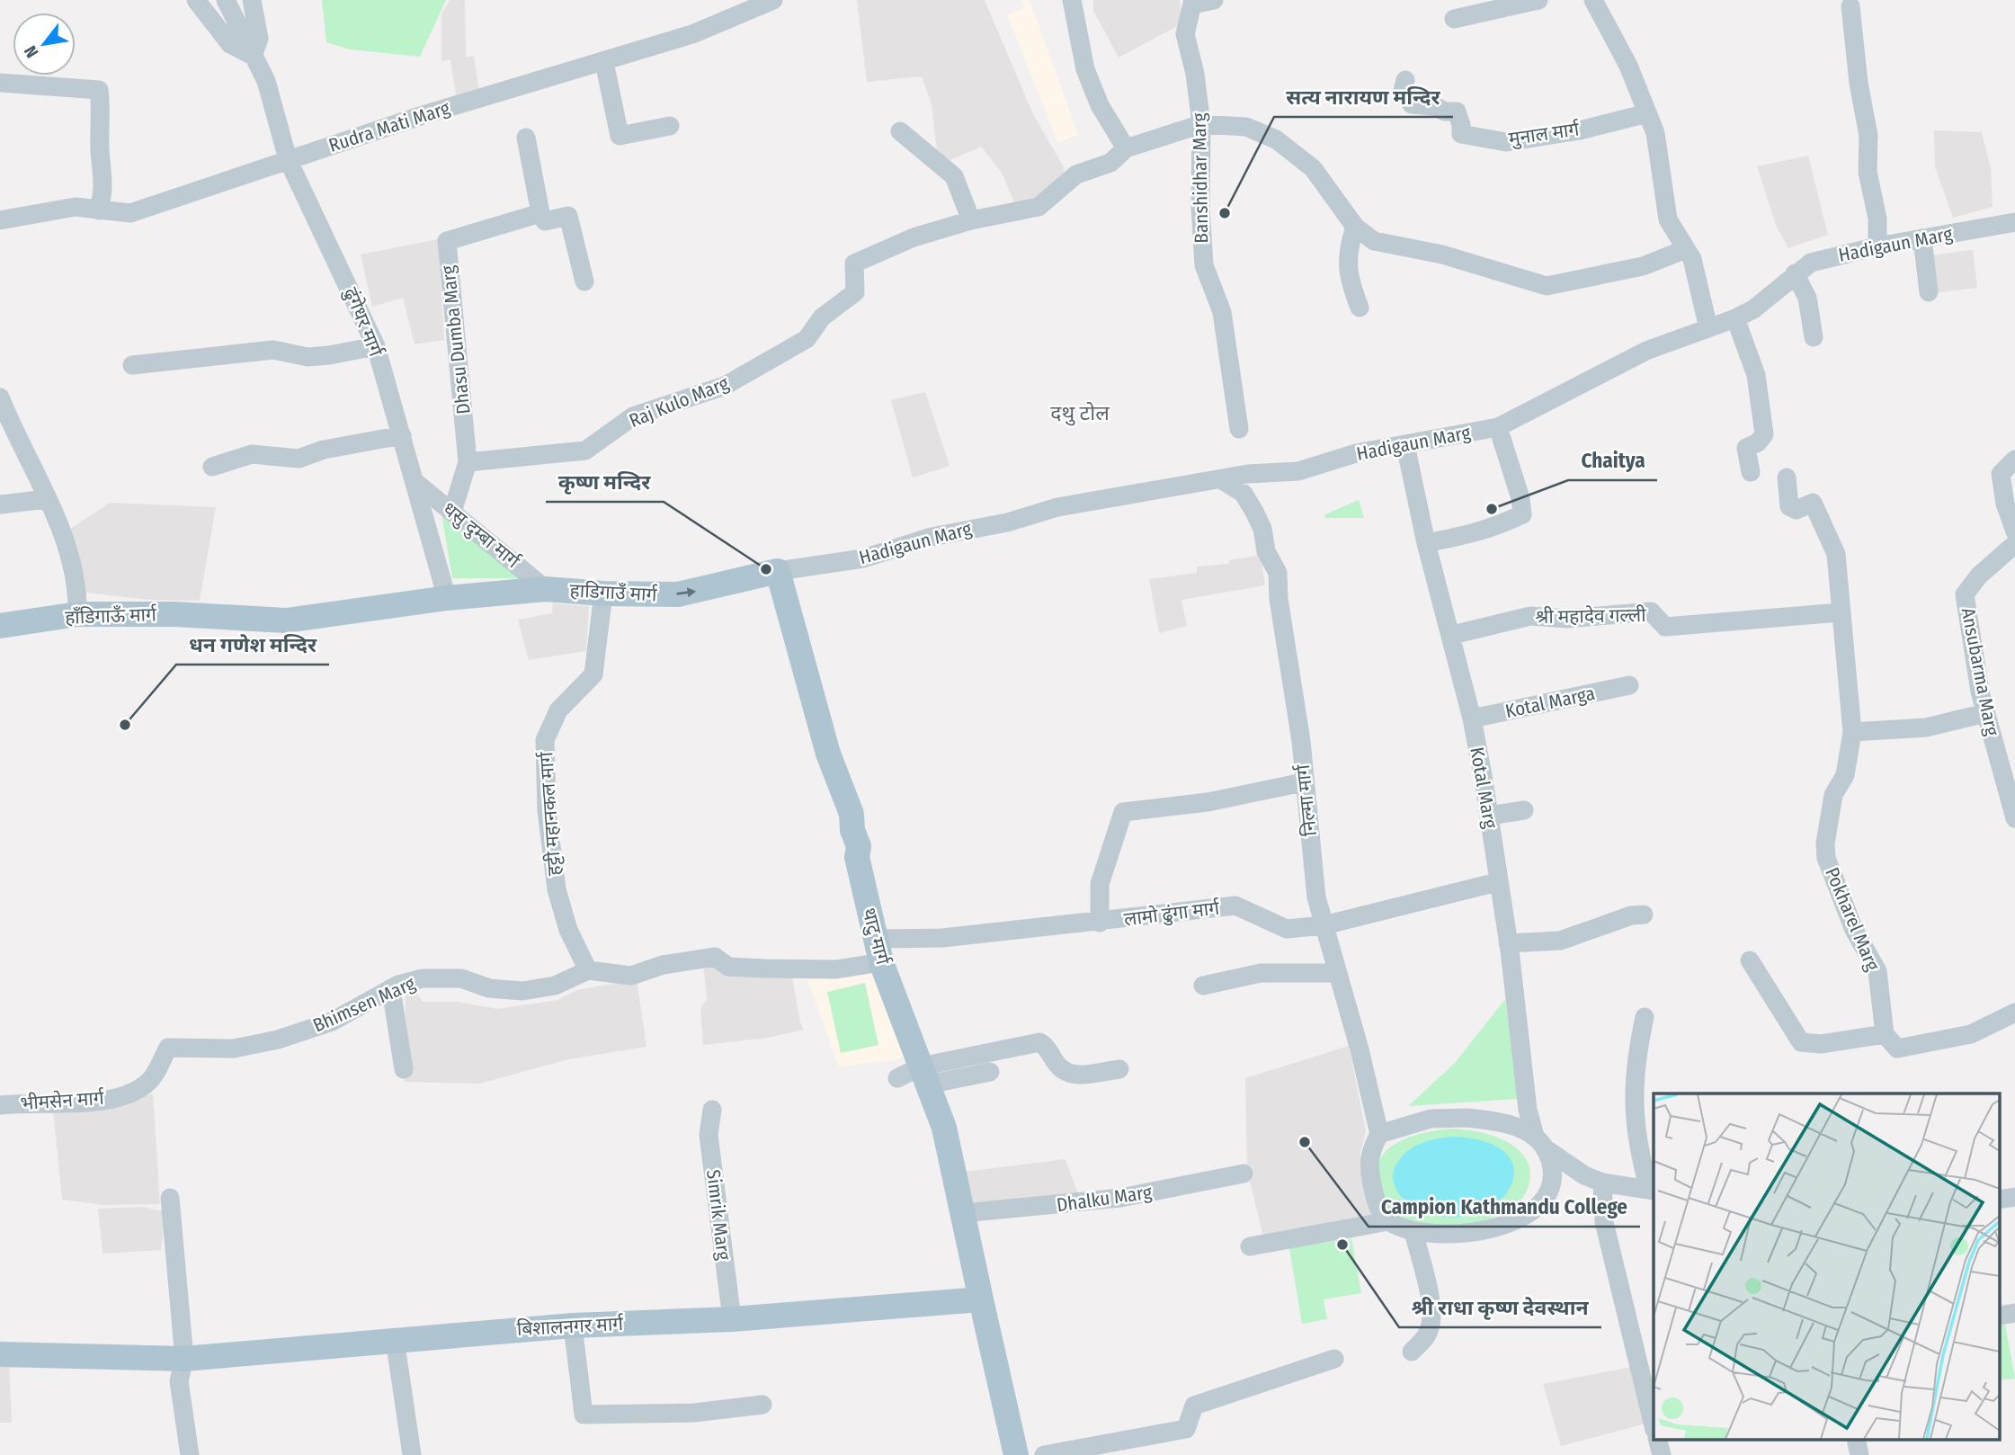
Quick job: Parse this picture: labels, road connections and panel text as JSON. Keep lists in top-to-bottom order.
{
  "streets": {
    "main road": [
      "हाडिगाउँ मार्ग",
      "हाँडिगाऊँ मार्ग",
      "थाटु मार्ग",
      "बिशालनगर मार्ग"
    ],
    "street": [
      "Rudra Mati Marg",
      "मुनाल मार्ग",
      "Banshidhar Marg",
      "Hadigaun Marg",
      "ढुंगेधर मार्ग",
      "Dhasu Dumba Marg",
      "Raj Kulo Marg",
      "धसु दुम्बा मार्ग",
      "श्री महादेव गल्ली",
      "Ansubarma Marg",
      "Kotal Marga",
      "Kotal Marg",
      "निल्मा मार्ग",
      "हट्टी महानकल मार्ग",
      "लामो ढुंगा मार्ग",
      "Pokharel Marg",
      "Bhimsen Marg",
      "भीमसेन मार्ग",
      "Dhalku Marg",
      "Simrik Marg"
    ]
  },
  "crossings": [
    ["Rudra Mati Marg", "ढुंगेधर मार्ग"],
    ["Banshidhar Marg", "Raj Kulo Marg"],
    ["Hadigaun Marg", "हाडिगाउँ मार्ग"],
    ["Hadigaun Marg", "Kotal Marg"],
    ["Hadigaun Marg", "निल्मा मार्ग"],
    ["Hadigaun Marg", "थाटु मार्ग"],
    ["ढुंगेधर मार्ग", "धसु दुम्बा मार्ग"],
    ["ढुंगेधर मार्ग", "हाडिगाउँ मार्ग"],
    ["ढुंगेधर मार्ग", "हाँडिगाऊँ मार्ग"],
    ["Dhasu Dumba Marg", "Raj Kulo Marg"],
    ["धसु दुम्बा मार्ग", "हाडिगाउँ मार्ग"],
    ["हाडिगाउँ मार्ग", "हाँडिगाऊँ मार्ग"],
    ["हाडिगाउँ मार्ग", "हट्टी महानकल मार्ग"],
    ["हाडिगाउँ मार्ग", "थाटु मार्ग"],
    ["श्री महादेव गल्ली", "Kotal Marg"],
    ["श्री महादेव गल्ली", "Pokharel Marg"],
    ["Kotal Marga", "Kotal Marg"],
    ["Kotal Marg", "निल्मा मार्ग"],
    ["Kotal Marg", "लामो ढुंगा मार्ग"],
    ["निल्मा मार्ग", "लामो ढुंगा मार्ग"],
    ["हट्टी महानकल मार्ग", "Bhimsen Marg"],
    ["लामो ढुंगा मार्ग", "थाटु मार्ग"],
    ["थाटु मार्ग", "Dhalku Marg"],
    ["थाटु मार्ग", "बिशालनगर मार्ग"],
    ["Bhimsen Marg", "भीमसेन मार्ग"],
    ["Simrik Marg", "बिशालनगर मार्ग"]
  ],
  "one_way": ["हाडिगाउँ मार्ग"],
  "districts": ["दथु टोल"],
  "places": [
    "सत्य नारायण मन्दिर",
    "Chaitya",
    "कृष्ण मन्दिर",
    "धन गणेश मन्दिर",
    "Campion Kathmandu College",
    "श्री राधा कृष्ण देवस्थान"
  ],
  "north": "bottom left"
}
